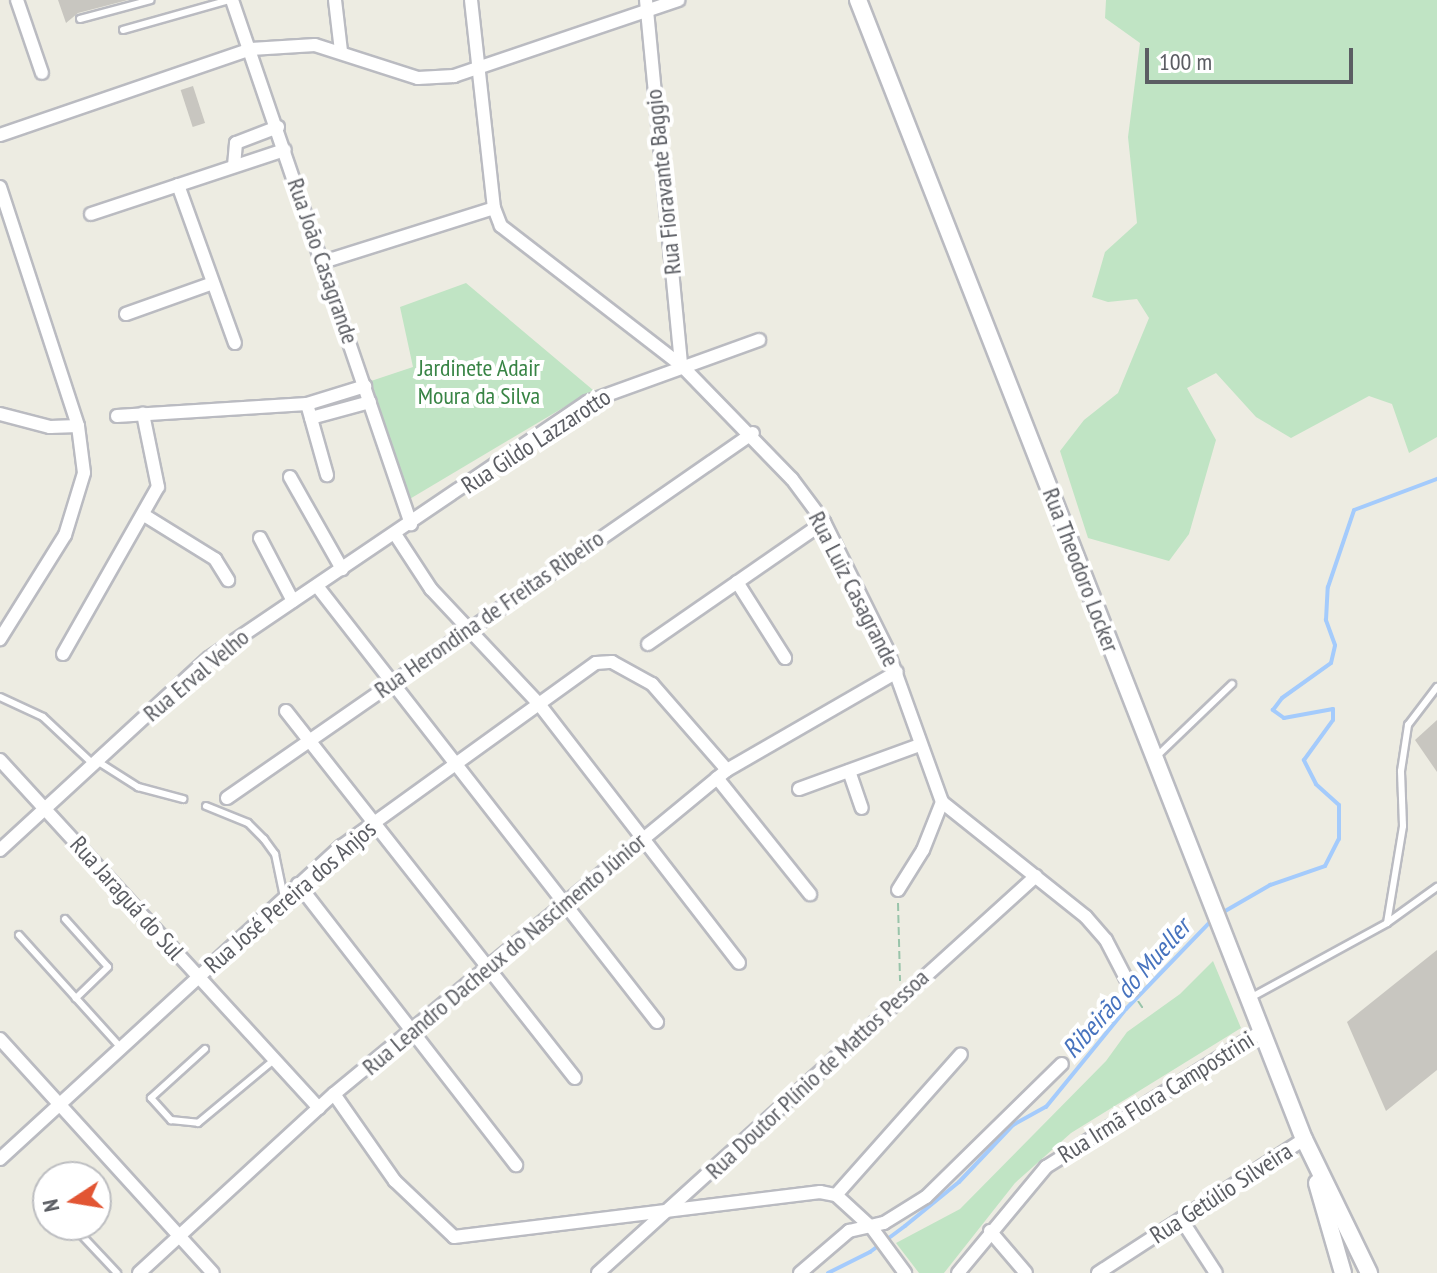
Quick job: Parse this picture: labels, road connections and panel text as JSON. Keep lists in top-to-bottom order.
{
  "streets": {
    "main road": ["Rua Theodoro Locker"],
    "street": [
      "Rua Fioravante Baggio",
      "Rua João Casagrande",
      "Rua Gildo Lazzarotto",
      "Rua Luiz Casagrande",
      "Rua Herondina de Freitas Ribeiro",
      "Rua Erval Velho",
      "Rua José Pereira dos Anjos",
      "Rua Jaraguá do Sul",
      "Rua Leandro Dacheux do Nascimento Júnior",
      "Rua Doutor Plínio de Mattos Pessoa",
      "Rua Irmã Flora Campostrini",
      "Rua Getúlio Silveira"
    ]
  },
  "crossings": [
    ["Rua Fioravante Baggio", "Rua Gildo Lazzarotto"],
    ["Rua Fioravante Baggio", "Rua Luiz Casagrande"],
    ["Rua João Casagrande", "Rua Gildo Lazzarotto"],
    ["Rua João Casagrande", "Rua Erval Velho"],
    ["Rua Gildo Lazzarotto", "Rua Luiz Casagrande"],
    ["Rua Gildo Lazzarotto", "Rua Erval Velho"],
    ["Rua Theodoro Locker", "Rua Irmã Flora Campostrini"],
    ["Rua Theodoro Locker", "Rua Getúlio Silveira"],
    ["Rua Luiz Casagrande", "Rua Herondina de Freitas Ribeiro"],
    ["Rua Luiz Casagrande", "Rua Leandro Dacheux do Nascimento Júnior"],
    ["Rua Luiz Casagrande", "Rua Doutor Plínio de Mattos Pessoa"],
    ["Rua Erval Velho", "Rua Jaraguá do Sul"],
    ["Rua José Pereira dos Anjos", "Rua Jaraguá do Sul"],
    ["Rua José Pereira dos Anjos", "Rua Leandro Dacheux do Nascimento Júnior"],
    ["Rua Jaraguá do Sul", "Rua Leandro Dacheux do Nascimento Júnior"]
  ],
  "water": ["Ribeirão do Mueller"],
  "parks": ["Jardinete Adair Moura da Silva"],
  "scale_bar": "100 m",
  "north": "left"
}
